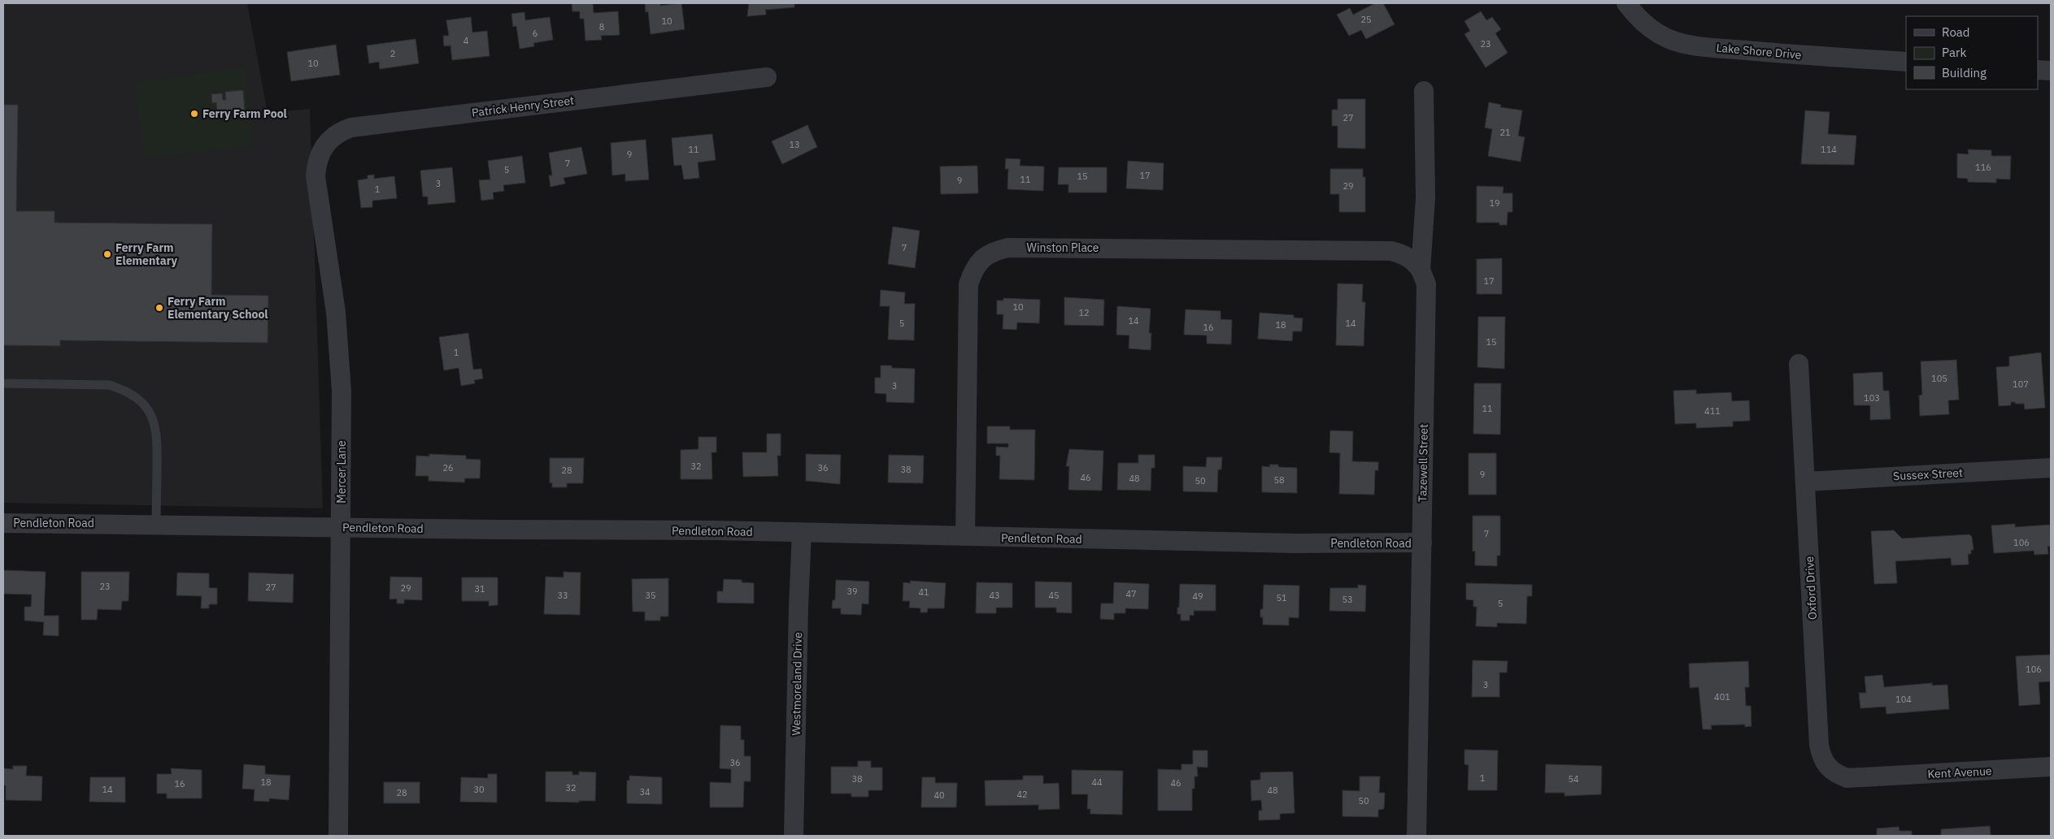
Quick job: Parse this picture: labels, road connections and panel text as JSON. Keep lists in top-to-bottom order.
{
  "streets": {
    "street": [
      "Lake Shore Drive",
      "Patrick Henry Street",
      "Winston Place",
      "Tazewell Street",
      "Mercer Lane",
      "Sussex Street",
      "Pendleton Road",
      "Oxford Drive",
      "Westmoreland Drive",
      "Kent Avenue"
    ]
  },
  "crossings": [
    ["Patrick Henry Street", "Mercer Lane"],
    ["Winston Place", "Tazewell Street"],
    ["Winston Place", "Pendleton Road"],
    ["Tazewell Street", "Pendleton Road"],
    ["Mercer Lane", "Pendleton Road"],
    ["Sussex Street", "Oxford Drive"],
    ["Pendleton Road", "Westmoreland Drive"],
    ["Oxford Drive", "Kent Avenue"]
  ],
  "places": ["Ferry Farm Pool", "Ferry Farm Elementary", "Ferry Farm Elementary School"],
  "house_numbers": [
    "25",
    "10",
    "8",
    "6",
    "4",
    "23",
    "2",
    "10",
    "27",
    "21",
    "13",
    "11",
    "114",
    "9",
    "7",
    "116",
    "5",
    "17",
    "15",
    "11",
    "9",
    "3",
    "29",
    "1",
    "19",
    "7",
    "17",
    "10",
    "12",
    "14",
    "5",
    "14",
    "18",
    "16",
    "15",
    "1",
    "105",
    "107",
    "3",
    "103",
    "11",
    "411",
    "32",
    "26",
    "36",
    "38",
    "28",
    "9",
    "46",
    "48",
    "58",
    "50",
    "7",
    "106",
    "23",
    "27",
    "29",
    "31",
    "39",
    "41",
    "47",
    "33",
    "35",
    "43",
    "45",
    "49",
    "51",
    "53",
    "5",
    "106",
    "3",
    "401",
    "104",
    "36",
    "1",
    "38",
    "54",
    "18",
    "44",
    "46",
    "16",
    "32",
    "14",
    "30",
    "48",
    "34",
    "28",
    "42",
    "40",
    "50"
  ],
  "legend": ["Road", "Park", "Building"]
}
